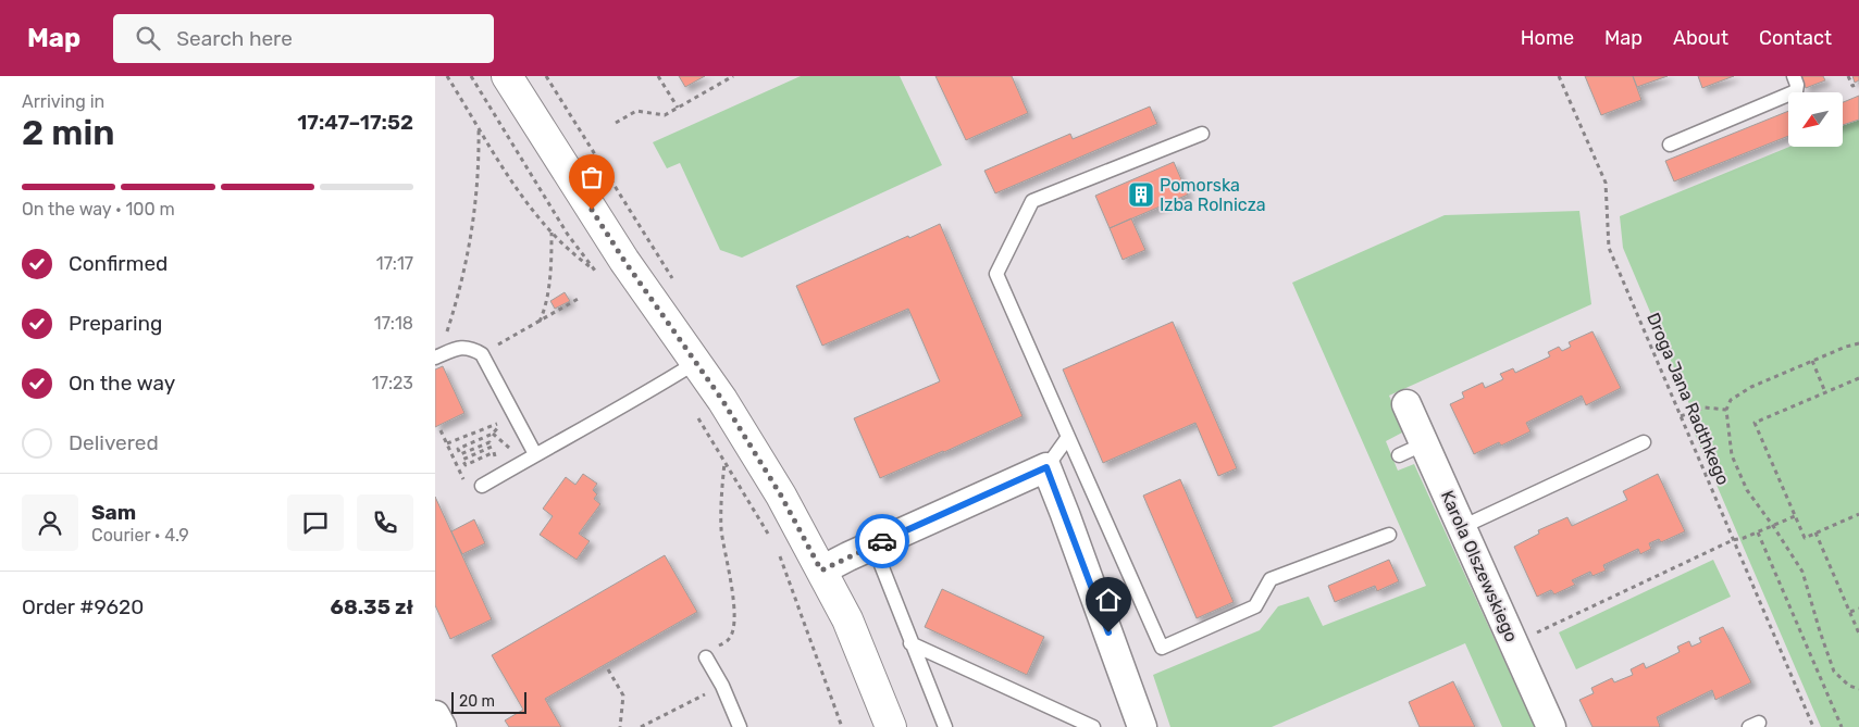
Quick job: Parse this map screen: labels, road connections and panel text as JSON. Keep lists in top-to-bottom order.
{
  "streets": {
    "street": ["Karola Olszewskiego"],
    "path": ["Droga Jana Radthkego"]
  },
  "places": {
    "building": ["Pomorska Izba Rolnicza"]
  },
  "scale_bar": "20 m",
  "north": "bottom left",
  "page": {
    "header": "Map",
    "search": "Search here",
    "nav": [
      "Home",
      "Map",
      "About",
      "Contact"
    ],
    "heading": ["2 min", "Arriving in", "17:47–17:52"],
    "panel": [
      "Sam",
      "Courier · 4.9",
      "Order #9620",
      "68.35 zł"
    ],
    "bar": "On the way · 100 m",
    "list": [
      ["Confirmed", "17:17"],
      ["Preparing", "17:18"],
      ["On the way", "17:23"],
      "Delivered"
    ],
    "scale": "20 m"
  }
}
